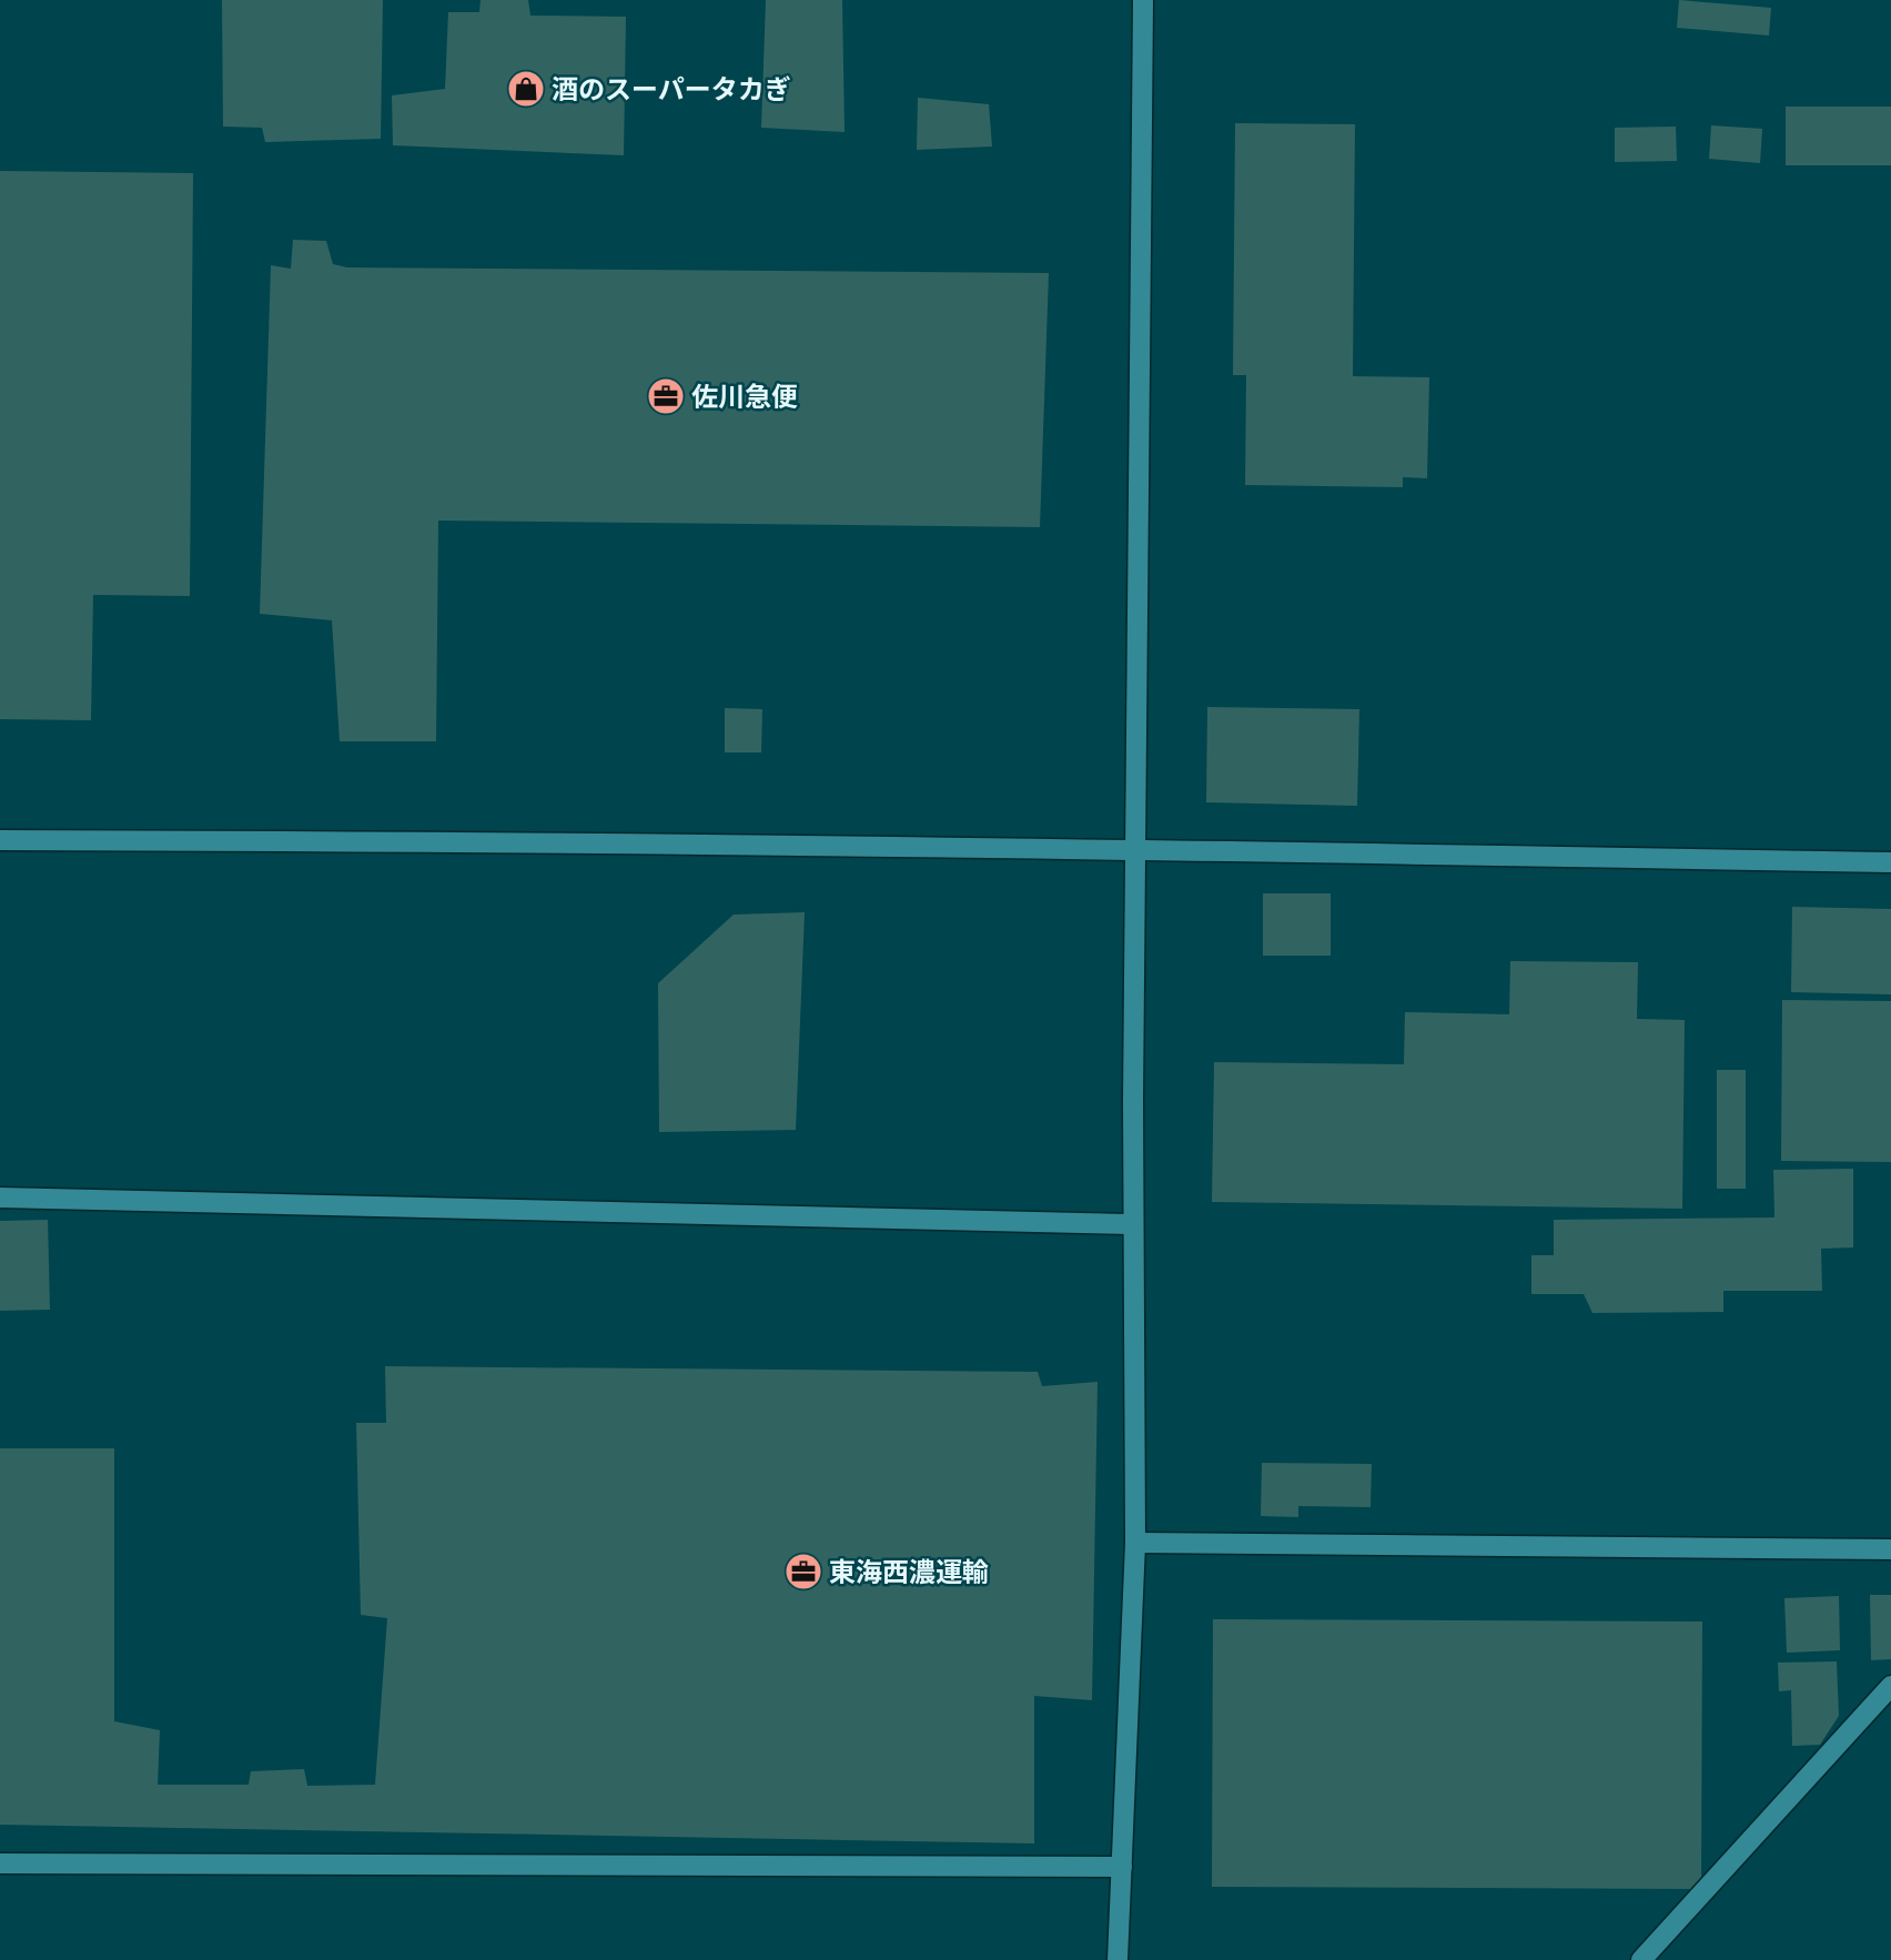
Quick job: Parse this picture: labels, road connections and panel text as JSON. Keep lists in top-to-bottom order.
{
  "places": {
    "shop": ["酒のスーパータカぎ"],
    "office": ["佐川急便", "東海西濃運輸"]
  }
}
